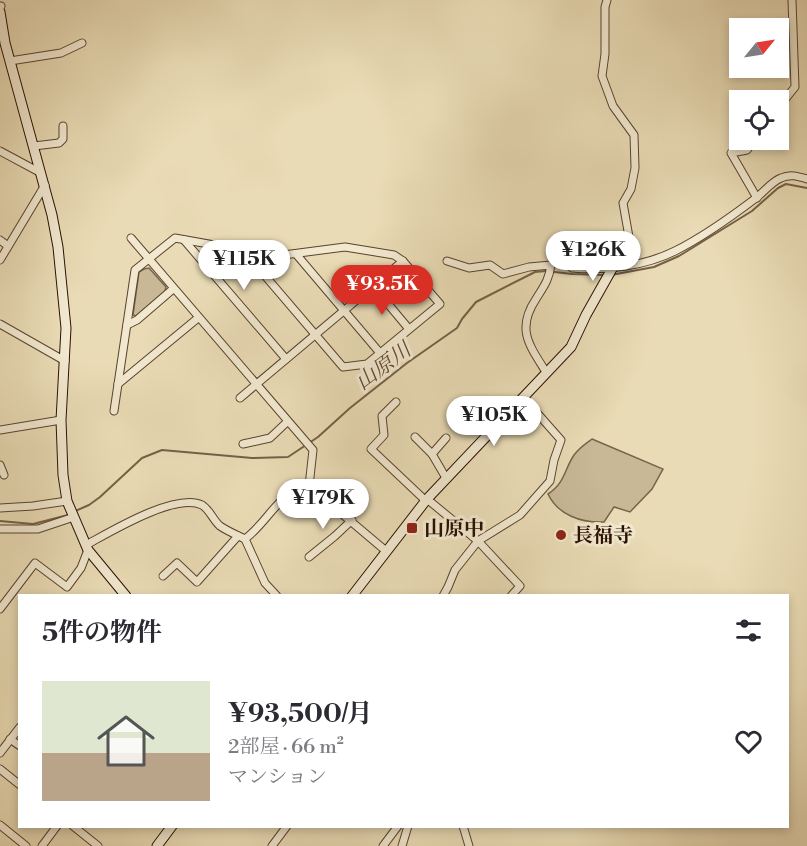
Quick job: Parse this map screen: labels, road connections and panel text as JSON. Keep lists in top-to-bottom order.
{
  "water": ["山原川"],
  "places": {
    "transit": ["山原中"],
    "other": ["長福寺"]
  },
  "north": "top right",
  "page": {
    "price": [
      "¥126K",
      "¥115K",
      "¥93.5K",
      "¥105K",
      "¥179K"
    ],
    "heading": "5件の物件",
    "list": [
      {
        "name": "¥93,500/月",
        "note": "2部屋 · 66 m² · マンション"
      }
    ]
  }
}
